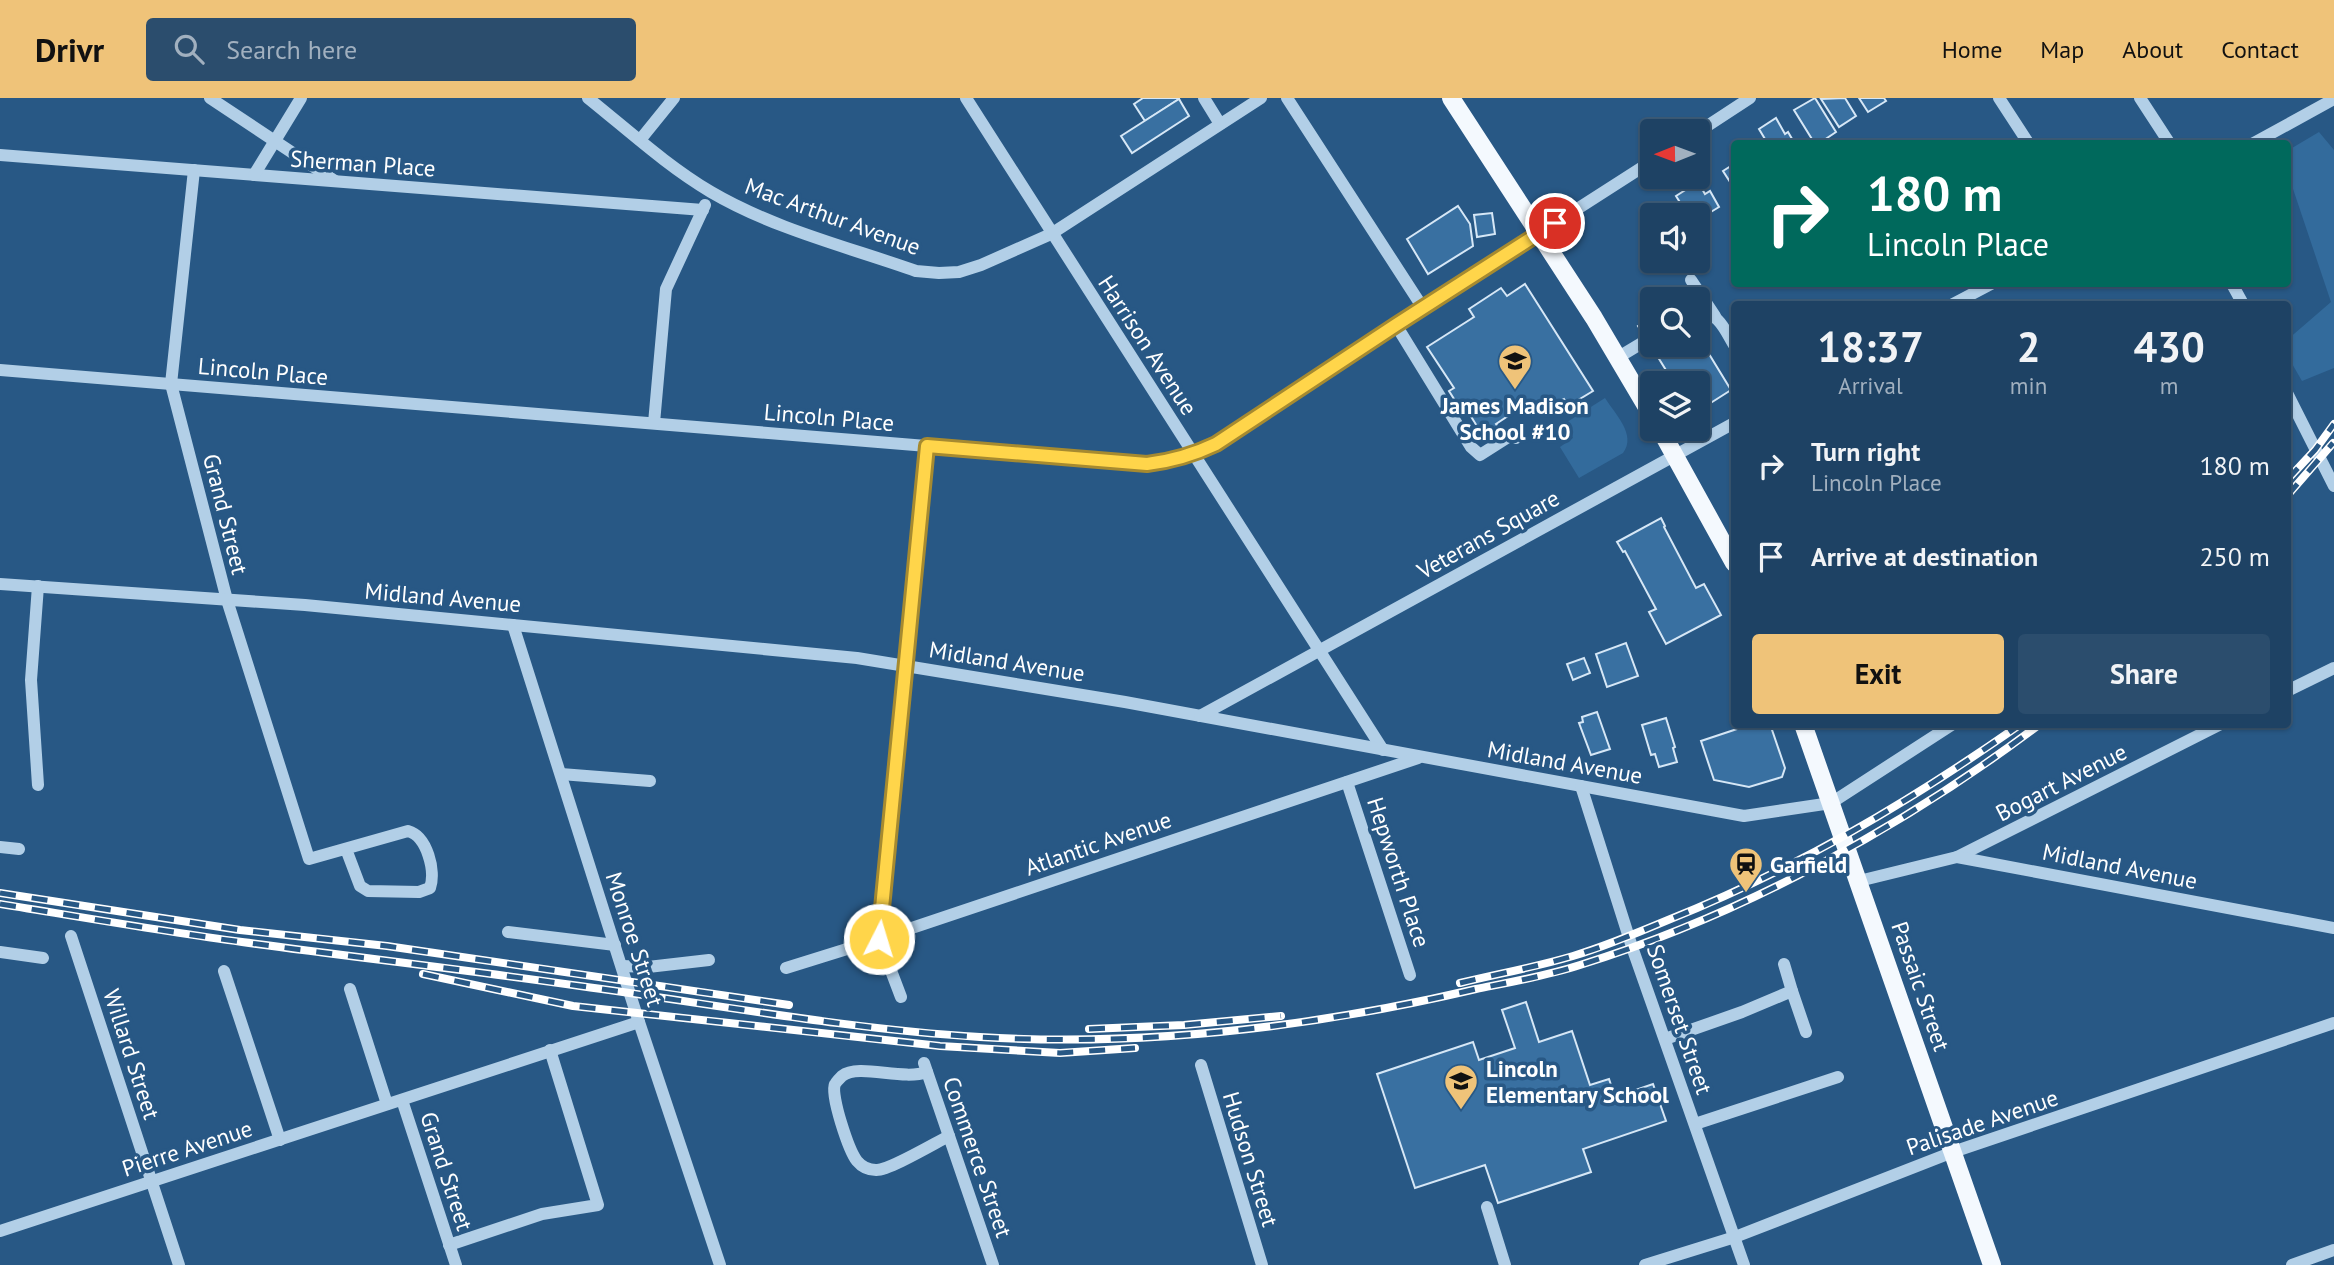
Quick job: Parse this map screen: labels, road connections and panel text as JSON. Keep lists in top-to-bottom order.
{
  "streets": {
    "main road": ["Passaic Street"],
    "street": [
      "Sherman Place",
      "Mac Arthur Avenue",
      "Harrison Avenue",
      "Lincoln Place",
      "Grand Street",
      "Veterans Square",
      "Midland Avenue",
      "Bogart Avenue",
      "Atlantic Avenue",
      "Hepworth Place",
      "Monroe Street",
      "Somerset Street",
      "Willard Street",
      "Palisade Avenue",
      "Pierre Avenue",
      "Commerce Street",
      "Hudson Street"
    ]
  },
  "crossings": [
    ["Sherman Place", "Grand Street"],
    ["Mac Arthur Avenue", "Harrison Avenue"],
    ["Harrison Avenue", "Lincoln Place"],
    ["Harrison Avenue", "Veterans Square"],
    ["Lincoln Place", "Grand Street"],
    ["Grand Street", "Midland Avenue"],
    ["Grand Street", "Pierre Avenue"],
    ["Veterans Square", "Midland Avenue"],
    ["Midland Avenue", "Bogart Avenue"],
    ["Midland Avenue", "Atlantic Avenue"],
    ["Midland Avenue", "Monroe Street"],
    ["Midland Avenue", "Passaic Street"],
    ["Midland Avenue", "Somerset Street"],
    ["Atlantic Avenue", "Hepworth Place"],
    ["Passaic Street", "Palisade Avenue"],
    ["Somerset Street", "Palisade Avenue"],
    ["Willard Street", "Pierre Avenue"]
  ],
  "places": {
    "school or university": ["James Madison School #10", "Lincoln Elementary School"],
    "station": ["Garfield"]
  },
  "north": "left",
  "page": {
    "header": "Drivr",
    "search": "Search here",
    "nav": [
      "Home",
      "Map",
      "About",
      "Contact"
    ],
    "turn": ["180 m", "Lincoln Place"],
    "eta": [
      "18:37",
      "Arrival",
      "2",
      "min",
      "430",
      "m"
    ],
    "list": [
      {
        "name": "Turn right",
        "note": "Lincoln Place",
        "value": "180 m"
      },
      {
        "name": "Arrive at destination",
        "value": "250 m"
      }
    ],
    "buttons": ["Exit", "Share"]
  }
}
